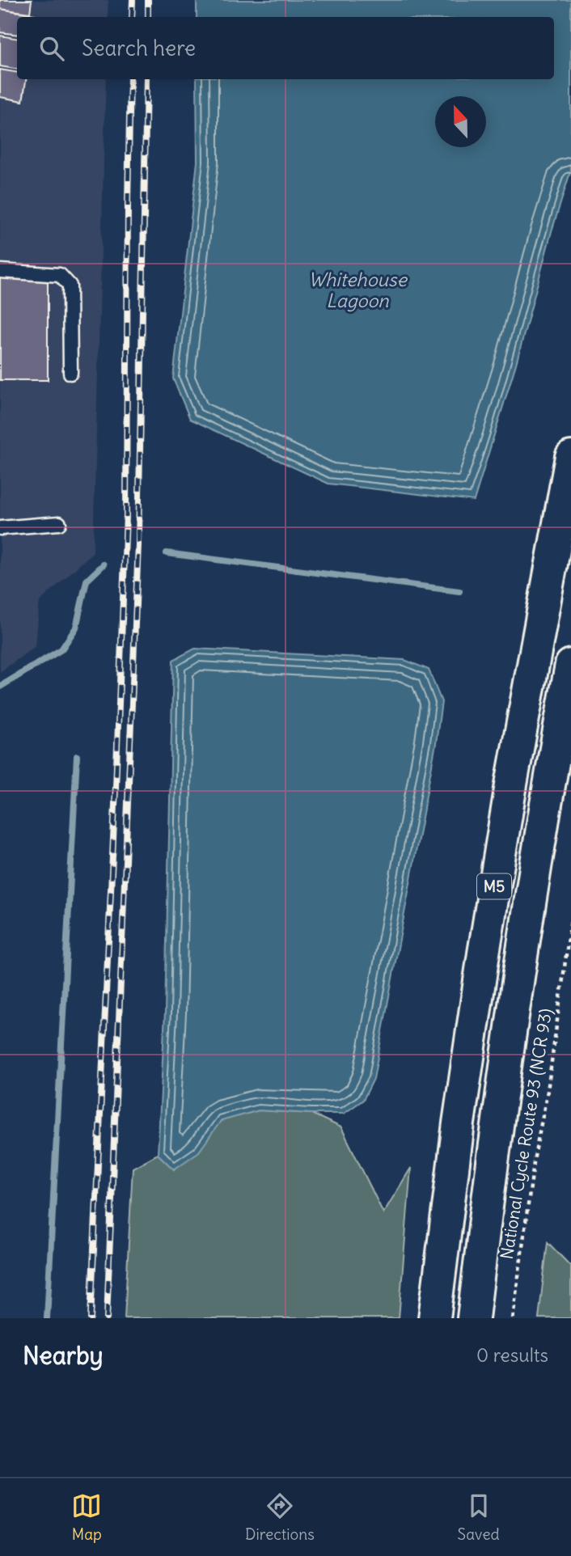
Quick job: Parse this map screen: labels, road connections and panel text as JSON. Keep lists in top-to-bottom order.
{
  "streets": {
    "highway": ["M5"],
    "path": ["National Cycle Route 93 (NCR 93)"]
  },
  "water": ["Whitehouse Lagoon"],
  "north": "top",
  "page": {
    "search": "Search here",
    "heading": ["Nearby", "0 results"],
    "nav": ["Map", "Directions", "Saved"]
  }
}
